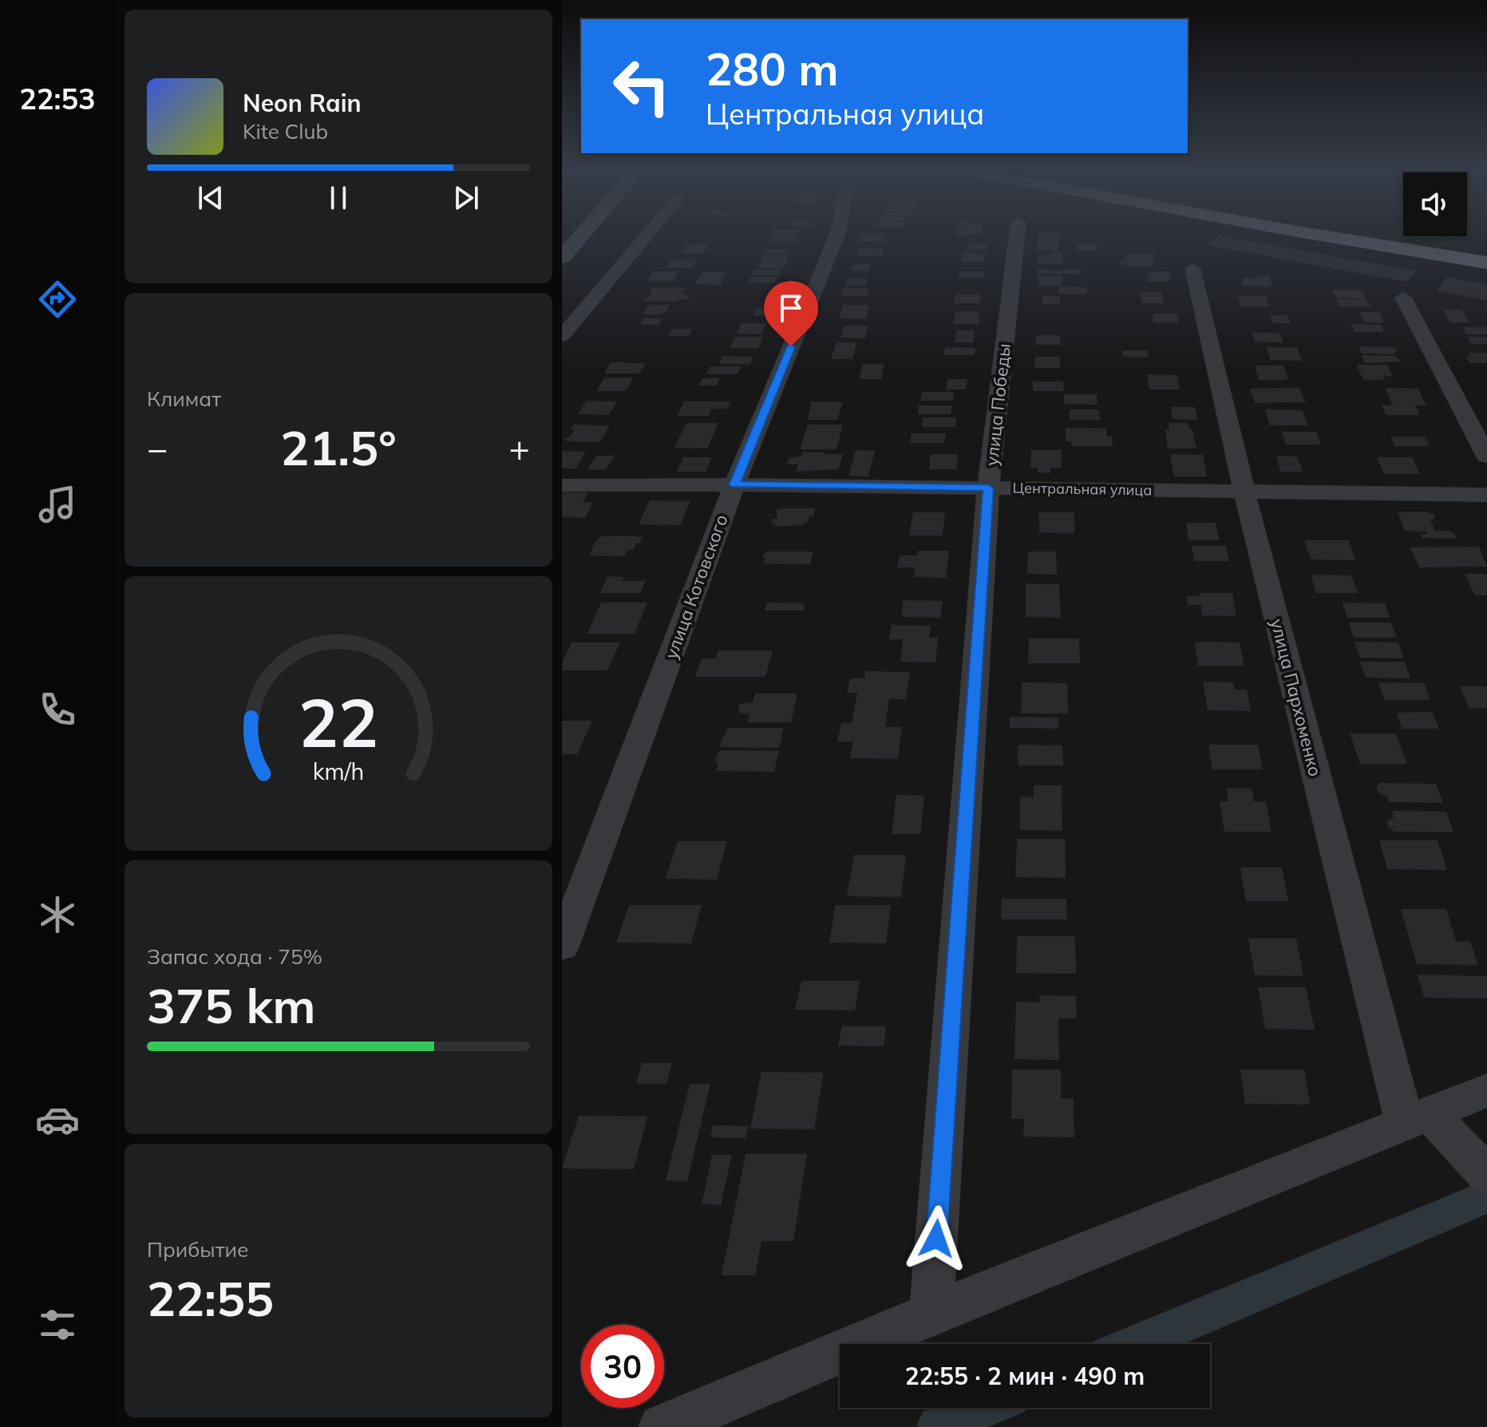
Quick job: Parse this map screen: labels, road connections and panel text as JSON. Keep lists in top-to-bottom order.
{
  "streets": {
    "street": [
      "улица Победы",
      "Центральная улица",
      "улица Котовского",
      "улица Пархоменко"
    ]
  },
  "crossings": [
    ["улица Победы", "Центральная улица"],
    ["Центральная улица", "улица Котовского"],
    ["Центральная улица", "улица Пархоменко"]
  ],
  "page": {
    "tabs": "22:53",
    "turn": ["280 m", "Центральная улица"],
    "song": ["Neon Rain", "Kite Club"],
    "tile": [
      "Климат",
      ["Запас хода · 75%", "375 km"],
      ["Прибытие", "22:55"]
    ],
    "heat": ["−", "21.5°", "+"],
    "limit": "30",
    "trip": "22:55 · 2 мин · 490 m",
    "gauge": ["22", "km/h"]
  }
}
